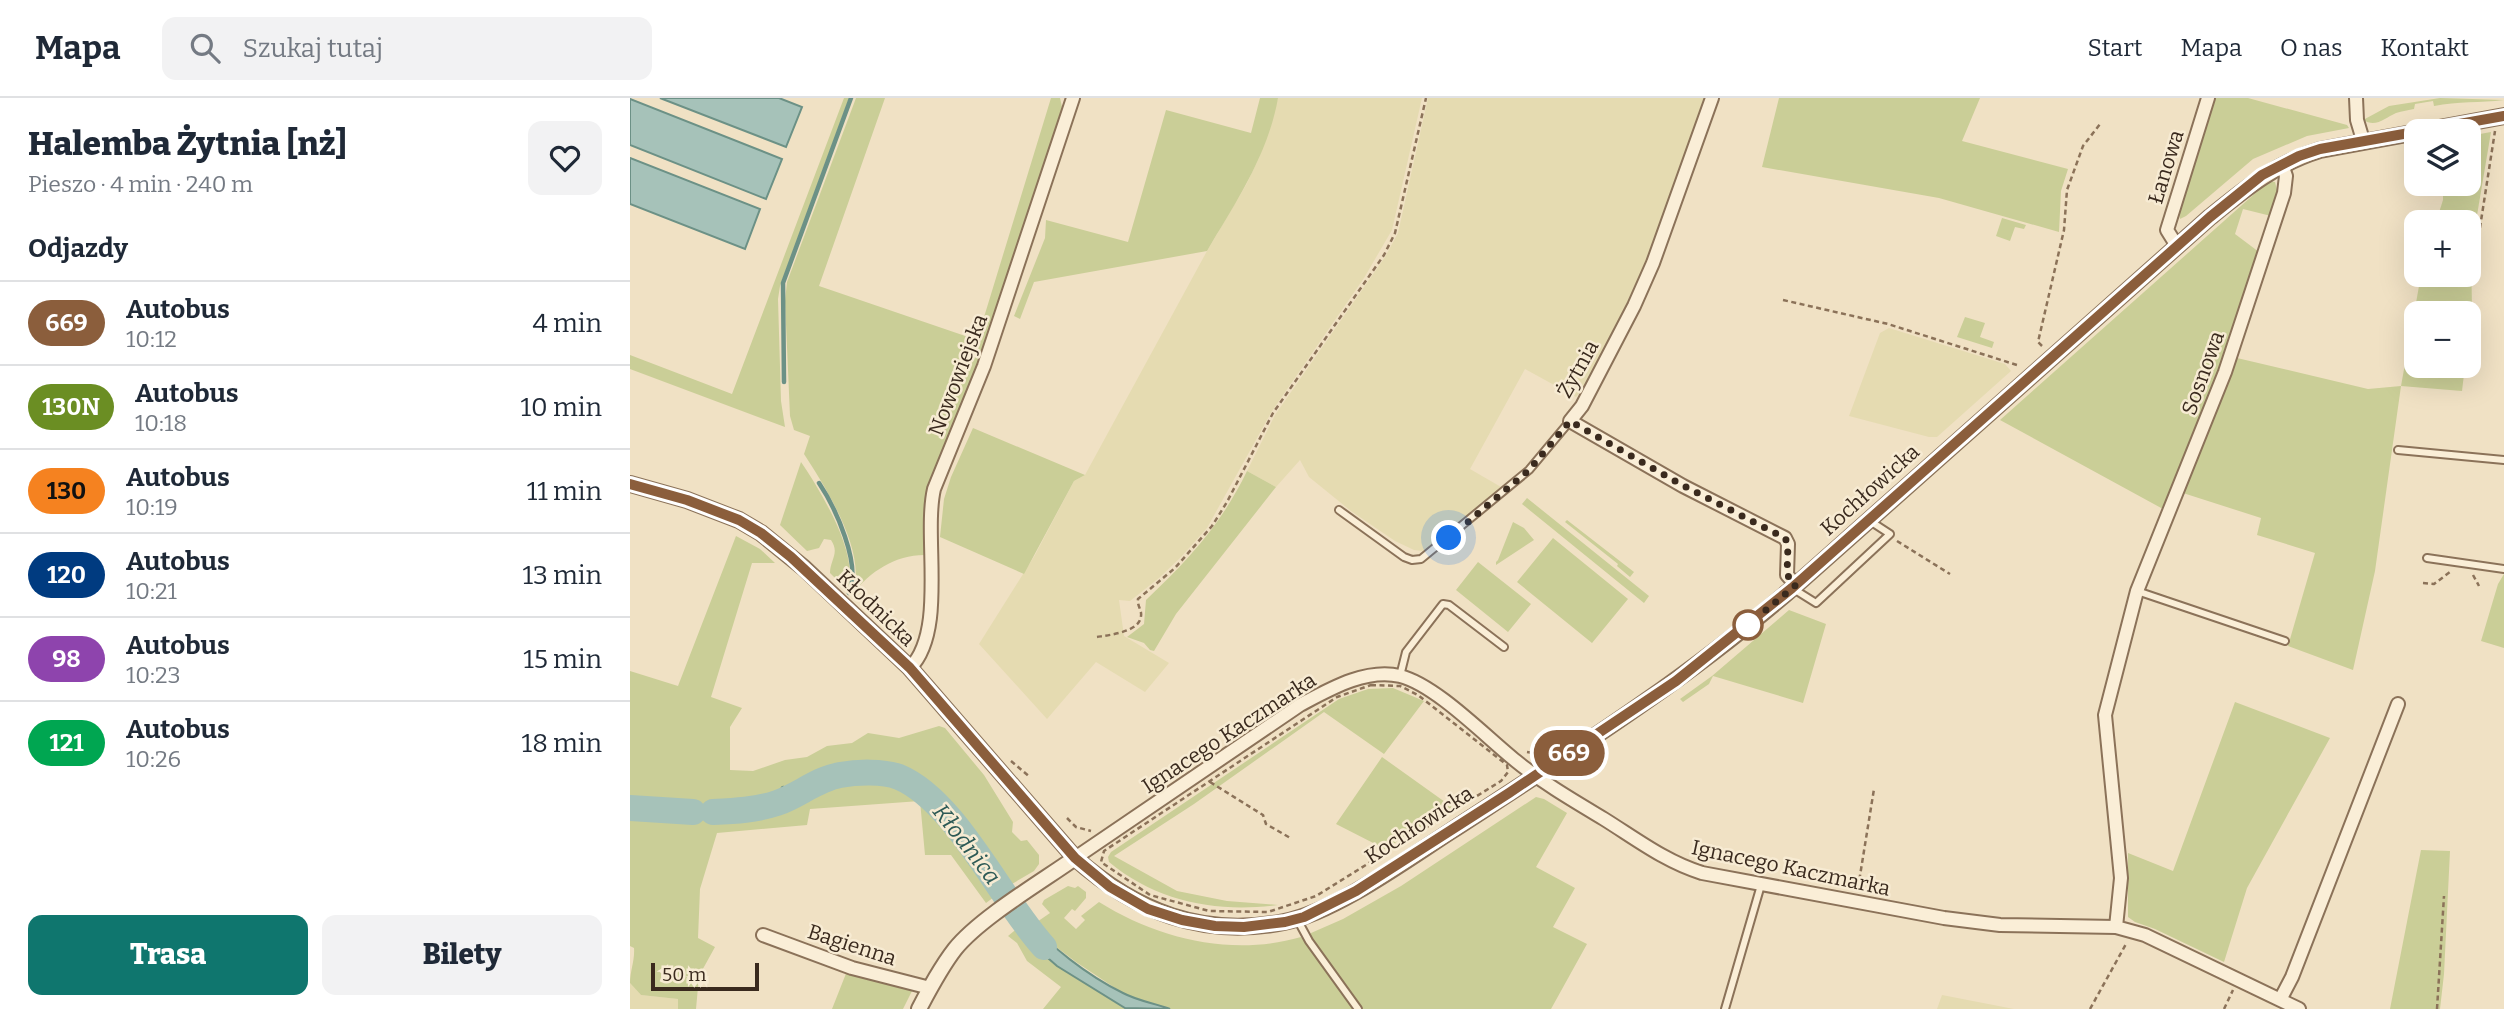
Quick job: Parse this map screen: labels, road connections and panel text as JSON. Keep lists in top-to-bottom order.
{
  "streets": {
    "street": [
      "Łanowa",
      "Żytnia",
      "Sosnowa",
      "Nowowiejska",
      "Kochłowicka",
      "Kłodnicka",
      "Ignacego Kaczmarka",
      "Bagienna"
    ]
  },
  "crossings": [
    ["Łanowa", "Kochłowicka"],
    ["Żytnia", "Kochłowicka"],
    ["Sosnowa", "Kochłowicka"],
    ["Sosnowa", "Ignacego Kaczmarka"],
    ["Nowowiejska", "Kłodnicka"],
    ["Kochłowicka", "Kłodnicka"],
    ["Kochłowicka", "Ignacego Kaczmarka"],
    ["Kłodnicka", "Ignacego Kaczmarka"]
  ],
  "water": ["Kłodnica"],
  "lines": ["bus line 669"],
  "scale_bar": "50 m",
  "page": {
    "header": "Mapa",
    "search": "Szukaj tutaj",
    "nav": [
      "Start",
      "Mapa",
      "O nas",
      "Kontakt"
    ],
    "heading": [
      ["Halemba Żytnia [nż]", "Pieszo · 4 min · 240 m"],
      "Odjazdy"
    ],
    "on_map": "669",
    "map_buttons": ["+", "−"],
    "list": [
      {
        "mark": "669",
        "name": "Autobus",
        "note": "10:12",
        "value": "4 min"
      },
      {
        "mark": "130N",
        "name": "Autobus",
        "note": "10:18",
        "value": "10 min"
      },
      {
        "mark": "130",
        "name": "Autobus",
        "note": "10:19",
        "value": "11 min"
      },
      {
        "mark": "120",
        "name": "Autobus",
        "note": "10:21",
        "value": "13 min"
      },
      {
        "mark": "98",
        "name": "Autobus",
        "note": "10:23",
        "value": "15 min"
      },
      {
        "mark": "121",
        "name": "Autobus",
        "note": "10:26",
        "value": "18 min"
      }
    ],
    "buttons": ["Trasa", "Bilety"],
    "scale": "50 m"
  }
}
